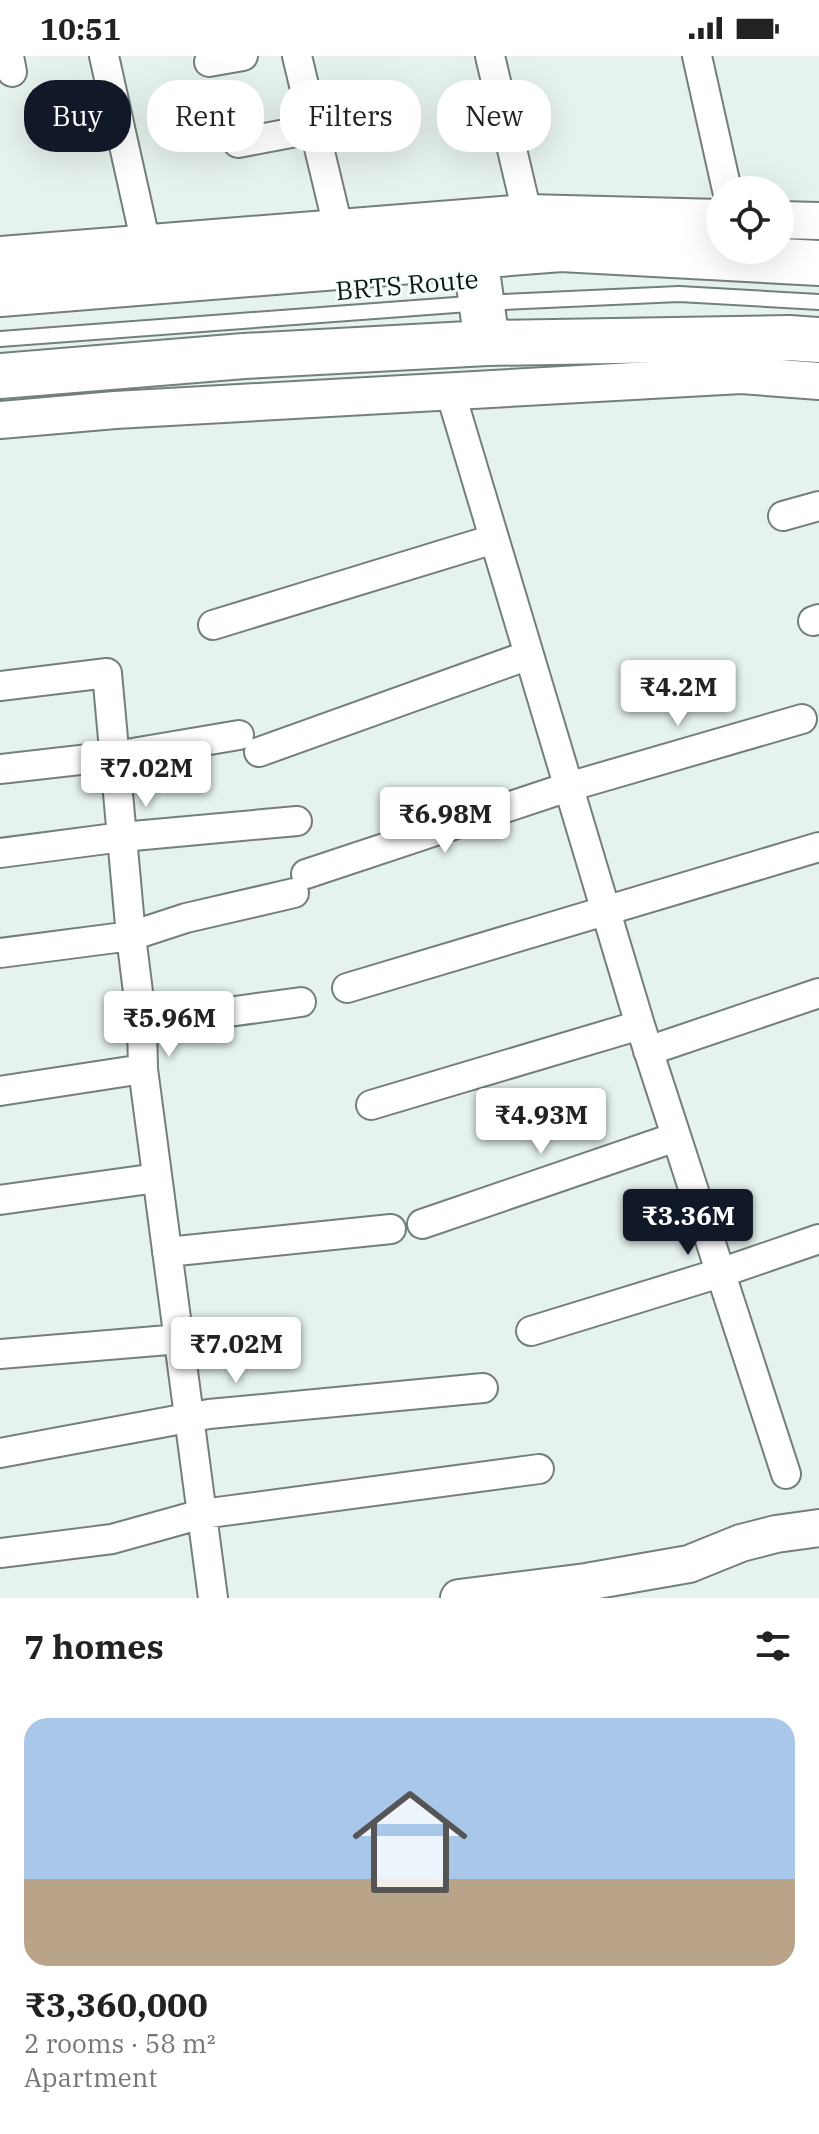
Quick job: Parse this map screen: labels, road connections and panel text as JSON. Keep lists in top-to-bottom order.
{
  "streets": {
    "lane": ["BRTS Route"]
  },
  "page": {
    "status": "10:51",
    "chip": [
      "Buy",
      "Rent",
      "Filters",
      "New"
    ],
    "price": [
      "₹4.2M",
      "₹7.02M",
      "₹6.98M",
      "₹5.96M",
      "₹4.93M",
      "₹3.36M",
      "₹7.02M"
    ],
    "heading": "7 homes",
    "list": [
      {
        "name": "₹3,360,000",
        "note": "2 rooms · 58 m² · Apartment"
      }
    ]
  }
}
